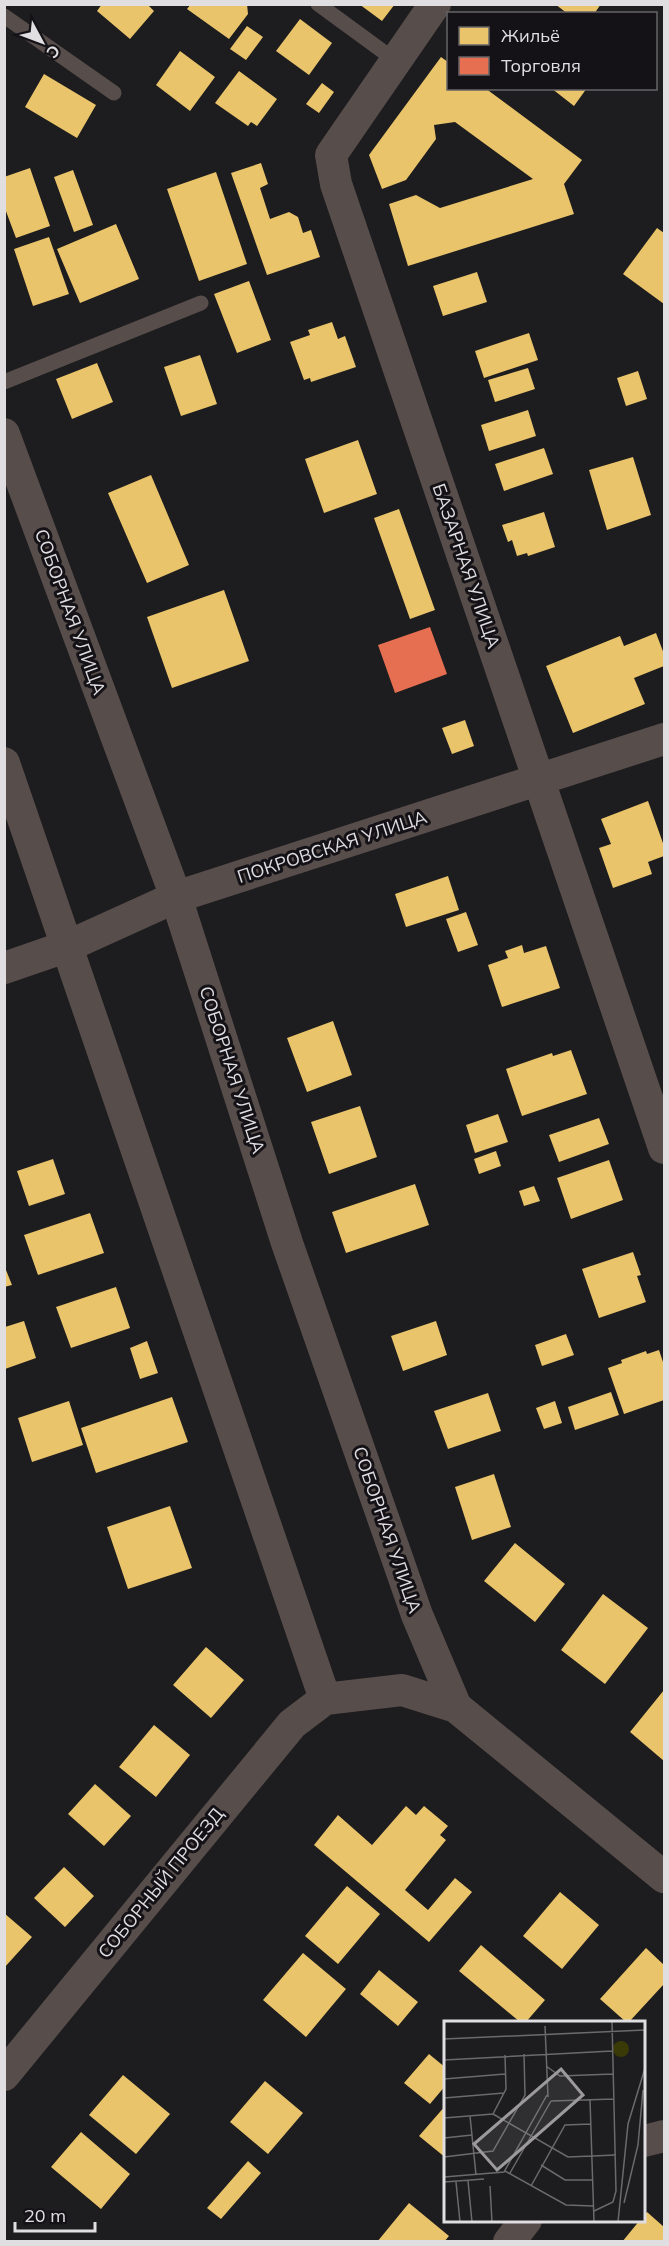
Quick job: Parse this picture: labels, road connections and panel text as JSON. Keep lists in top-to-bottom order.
{
  "streets": {
    "street": [
      "БАЗАРНАЯ УЛИЦА",
      "СОБОРНАЯ УЛИЦА",
      "ПОКРОВСКАЯ УЛИЦА",
      "СОБОРНЫЙ ПРОЕЗД"
    ]
  },
  "crossings": [
    ["БАЗАРНАЯ УЛИЦА", "ПОКРОВСКАЯ УЛИЦА"],
    ["СОБОРНАЯ УЛИЦА", "ПОКРОВСКАЯ УЛИЦА"],
    ["СОБОРНАЯ УЛИЦА", "СОБОРНЫЙ ПРОЕЗД"]
  ],
  "legend": ["Жильё", "Торговля"],
  "scale_bar": "20 m",
  "north": "bottom right"
}
